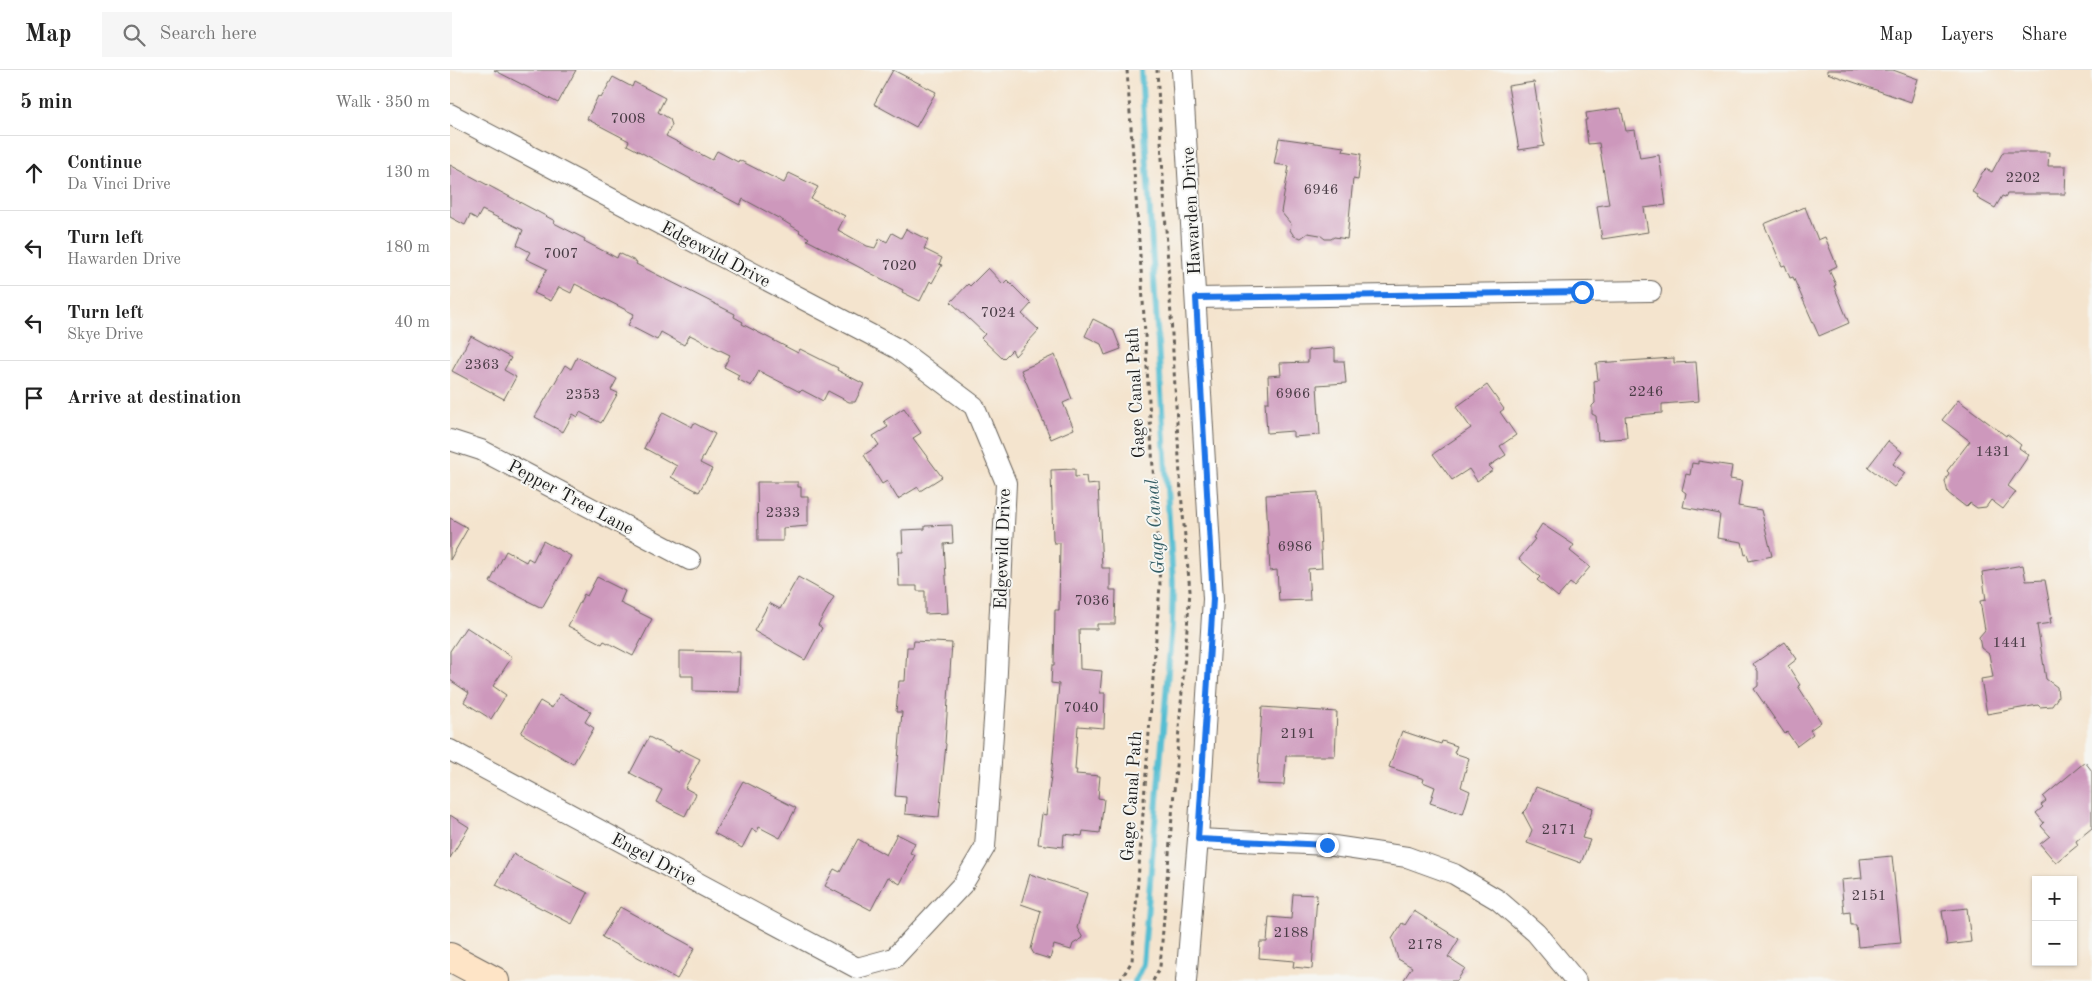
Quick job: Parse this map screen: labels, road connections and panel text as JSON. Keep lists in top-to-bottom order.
{
  "streets": {
    "street": [
      "Hawarden Drive",
      "Edgewild Drive",
      "Pepper Tree Lane",
      "Engel Drive"
    ],
    "path": ["Gage Canal Path"]
  },
  "crossings": [
    ["Edgewild Drive", "Engel Drive"]
  ],
  "water": ["Gage Canal"],
  "house_numbers": [
    "7008",
    "2202",
    "6946",
    "7007",
    "7020",
    "7024",
    "2363",
    "2246",
    "6966",
    "2353",
    "1431",
    "2333",
    "6986",
    "7036",
    "1441",
    "7040",
    "2191",
    "2171",
    "2151",
    "2188",
    "2178"
  ],
  "page": {
    "header": "Map",
    "search": "Search here",
    "nav": ["Map", "Layers", "Share"],
    "heading": ["5 min", "Walk · 350 m"],
    "list": [
      ["Continue", "Da Vinci Drive", "130 m"],
      ["Turn left", "Hawarden Drive", "180 m"],
      ["Turn left", "Skye Drive", "40 m"],
      "Arrive at destination"
    ],
    "map_buttons": ["+", "−"]
  }
}
